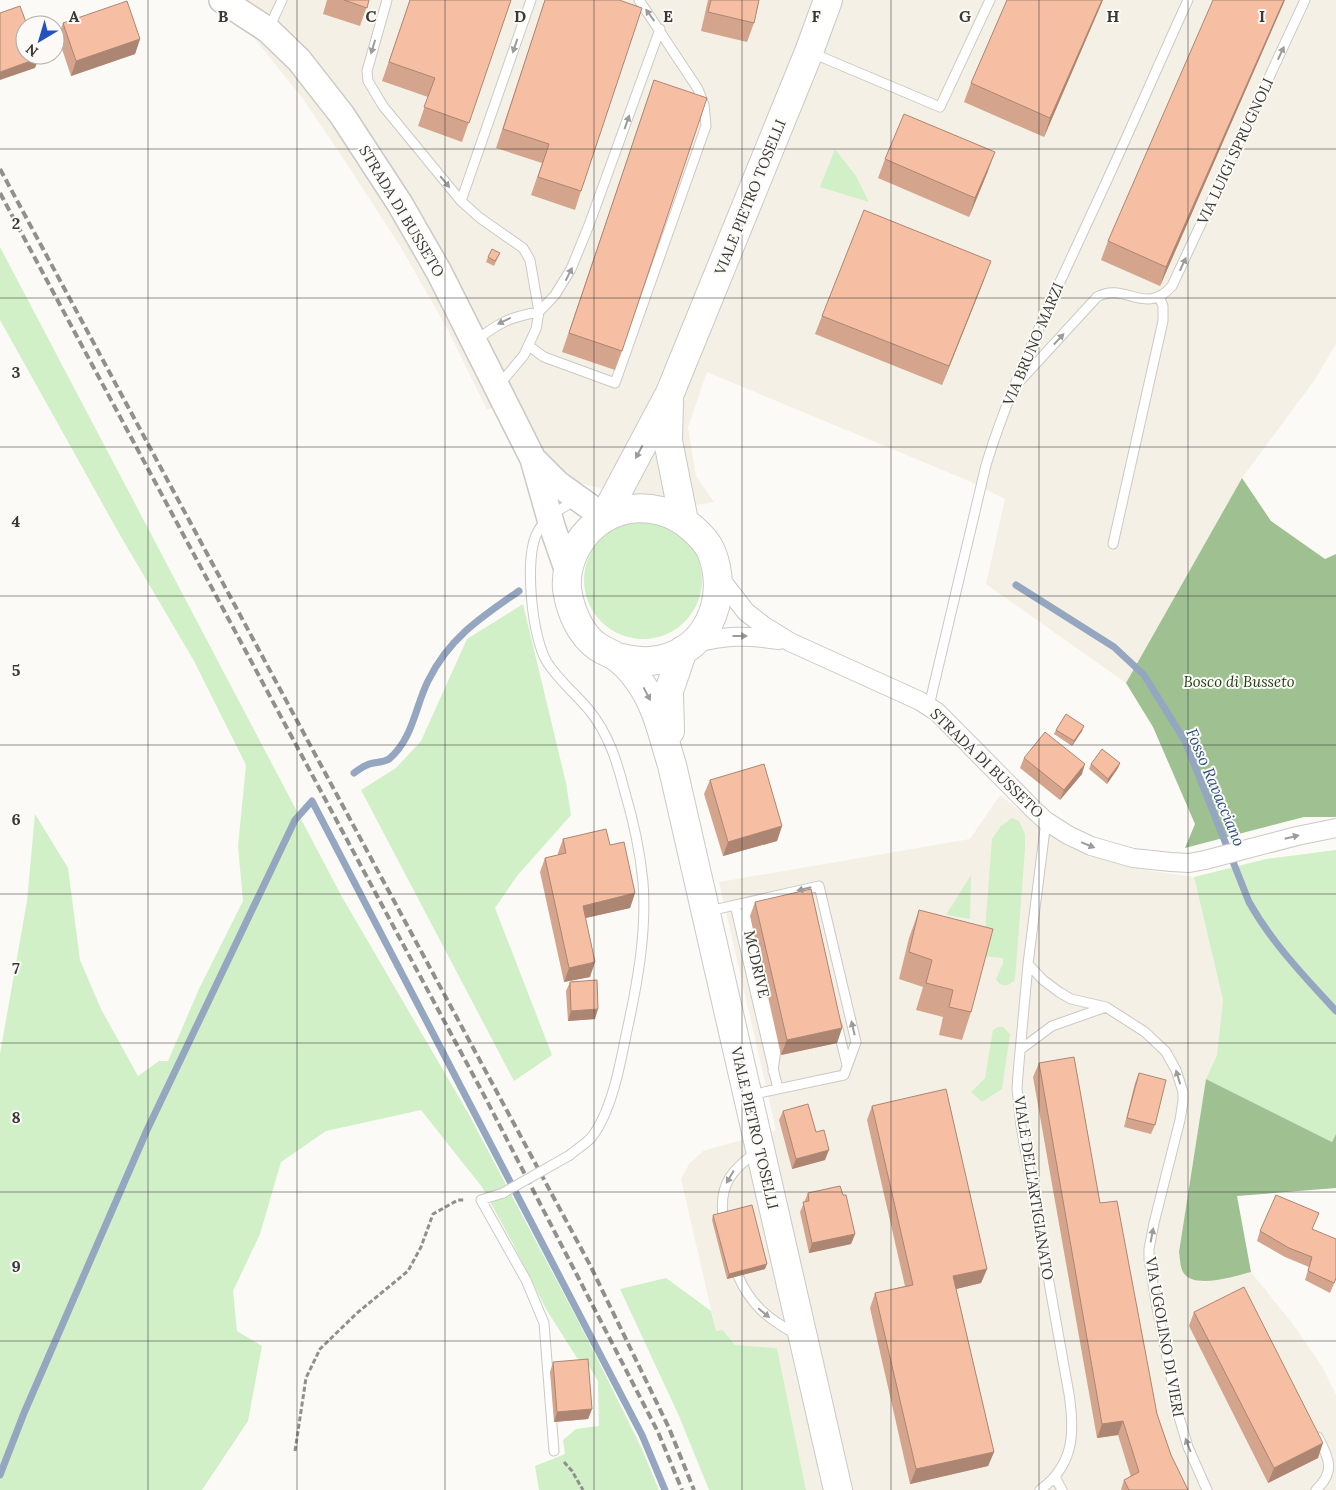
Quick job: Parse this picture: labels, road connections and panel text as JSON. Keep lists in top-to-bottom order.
{
  "streets": {
    "main road": ["VIALE PIETRO TOSELLI"],
    "street": ["STRADA DI BUSSETO"],
    "lane": [
      "VIA LUIGI SPRUGNOLI",
      "VIA BRUNO MARZI",
      "MCDRIVE",
      "VIALE DELL'ARTIGIANATO",
      "VIA UGOLINO DI VIERI"
    ]
  },
  "crossings": [
    ["VIALE PIETRO TOSELLI", "STRADA DI BUSSETO"],
    ["STRADA DI BUSSETO", "VIA BRUNO MARZI"],
    ["STRADA DI BUSSETO", "VIALE DELL'ARTIGIANATO"],
    ["VIALE DELL'ARTIGIANATO", "VIA UGOLINO DI VIERI"]
  ],
  "one_way": ["VIA LUIGI SPRUGNOLI", "VIA UGOLINO DI VIERI"],
  "water": ["Fosso Ravacciano"],
  "parks": ["Bosco di Busseto"],
  "north": "bottom left",
  "grid": {
    "columns": [
      "A",
      "B",
      "C",
      "D",
      "E",
      "F",
      "G",
      "H",
      "I"
    ],
    "rows": [
      "2",
      "3",
      "4",
      "5",
      "6",
      "7",
      "8",
      "9"
    ]
  }
}
